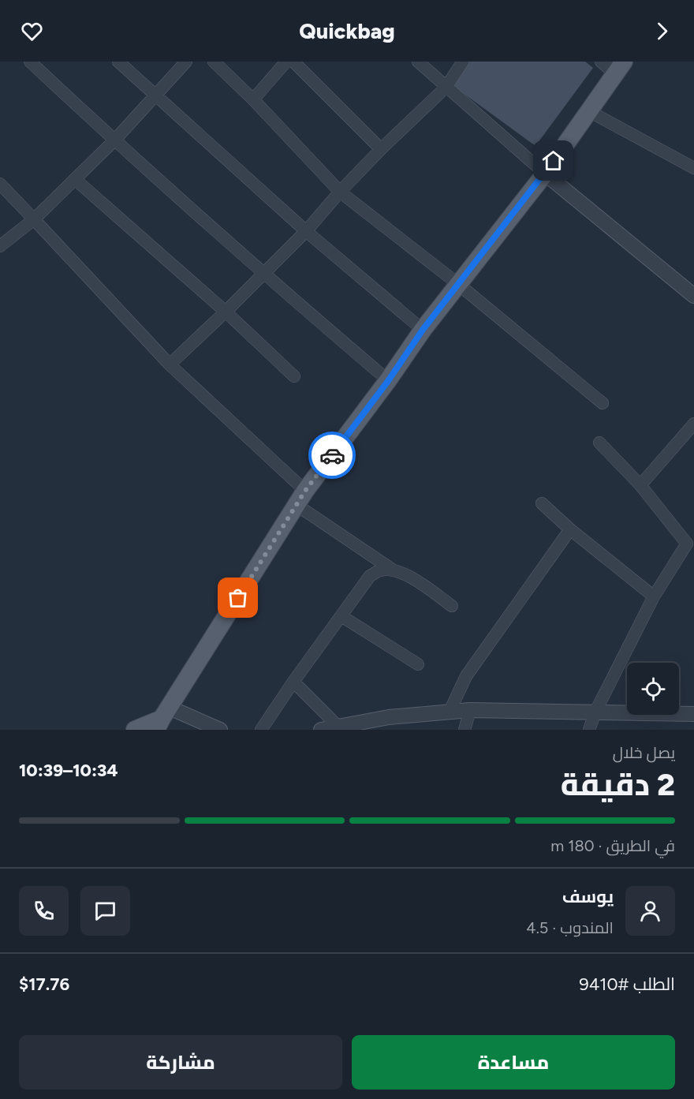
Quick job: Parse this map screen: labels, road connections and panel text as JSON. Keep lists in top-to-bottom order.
{
  "page": {
    "header": "Quickbag",
    "heading": ["2 دقيقة", "يصل خلال", "10:34–10:39"],
    "panel": [
      "يوسف",
      "المندوب · 4.5",
      "الطلب #9410",
      "$17.76"
    ],
    "bar": "في الطريق · 180 m",
    "buttons": ["مساعدة", "مشاركة"]
  }
}
